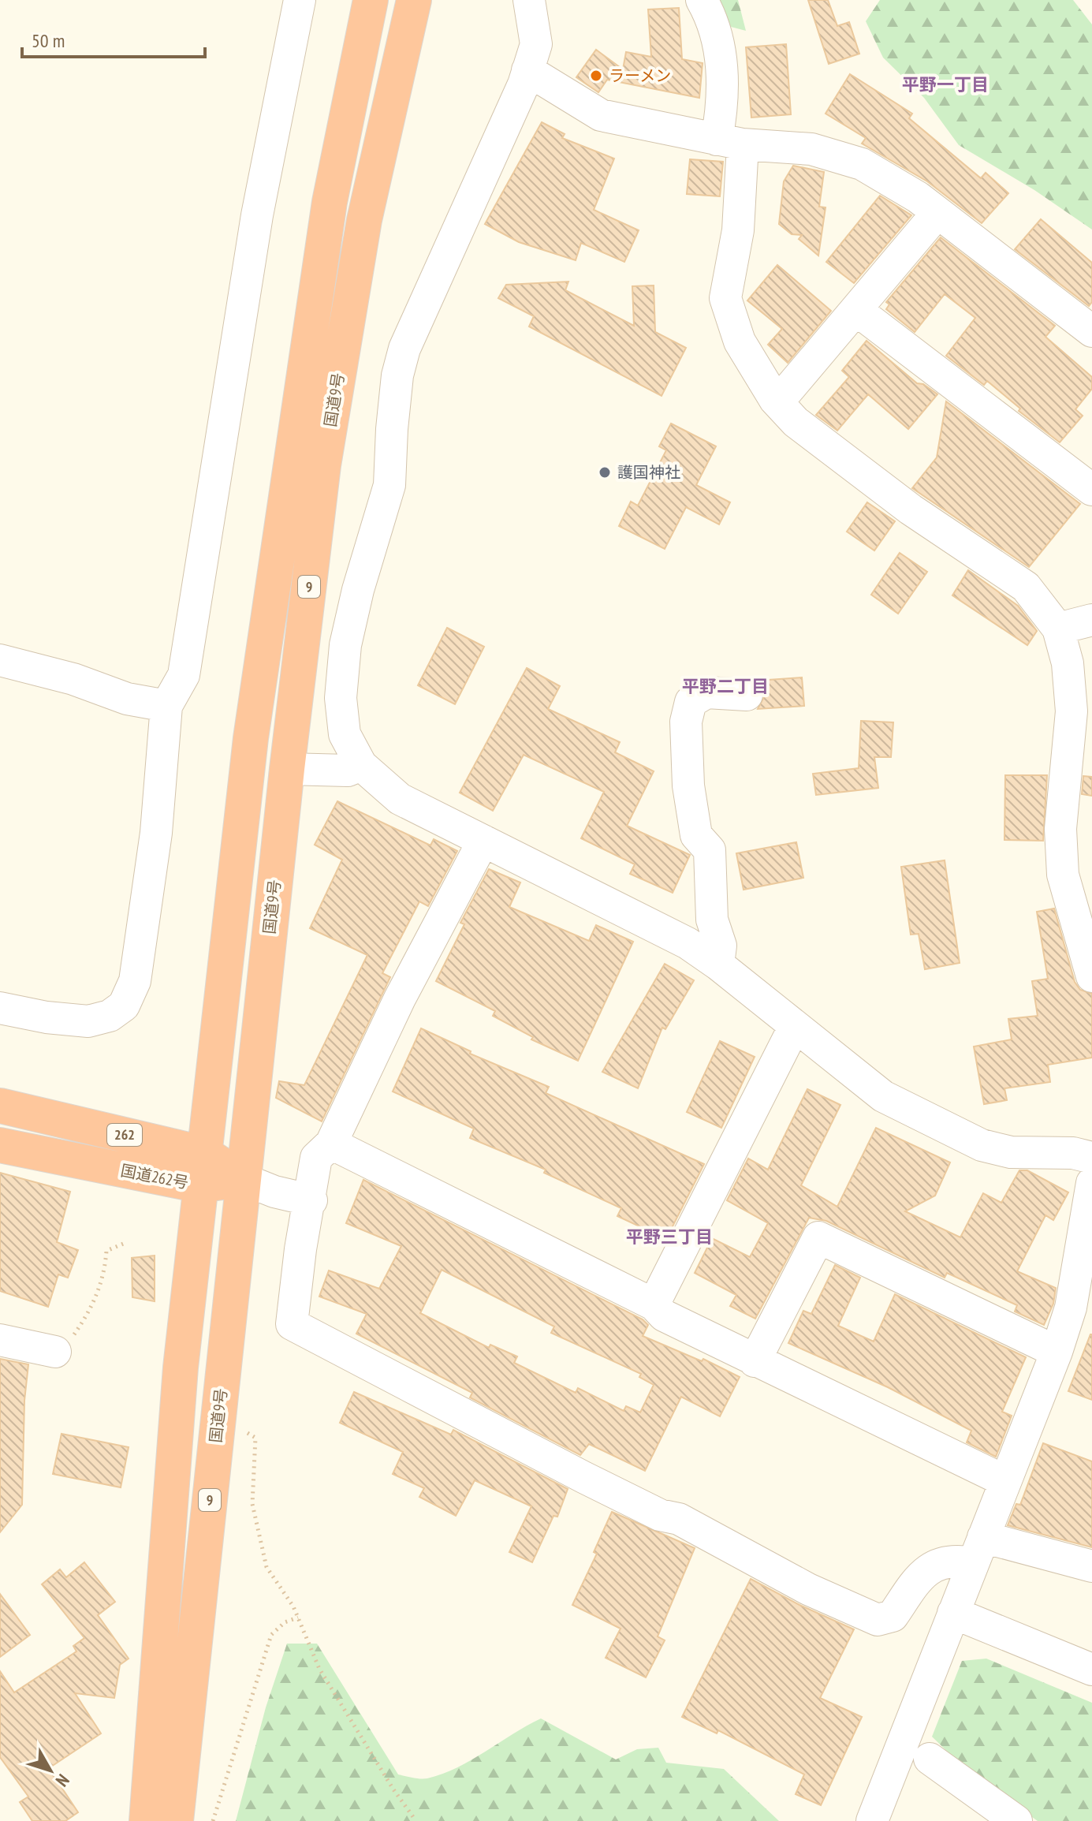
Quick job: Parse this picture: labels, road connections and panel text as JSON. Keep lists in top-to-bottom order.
{
  "streets": {
    "highway": [
      "国道9号",
      "9",
      "262",
      "国道262号"
    ]
  },
  "crossings": [
    ["国道9号", "国道262号"]
  ],
  "districts": ["平野一丁目", "平野二丁目", "平野三丁目"],
  "places": ["ラーメン", "護国神社"],
  "scale_bar": "50 m",
  "north": "bottom right"
}
